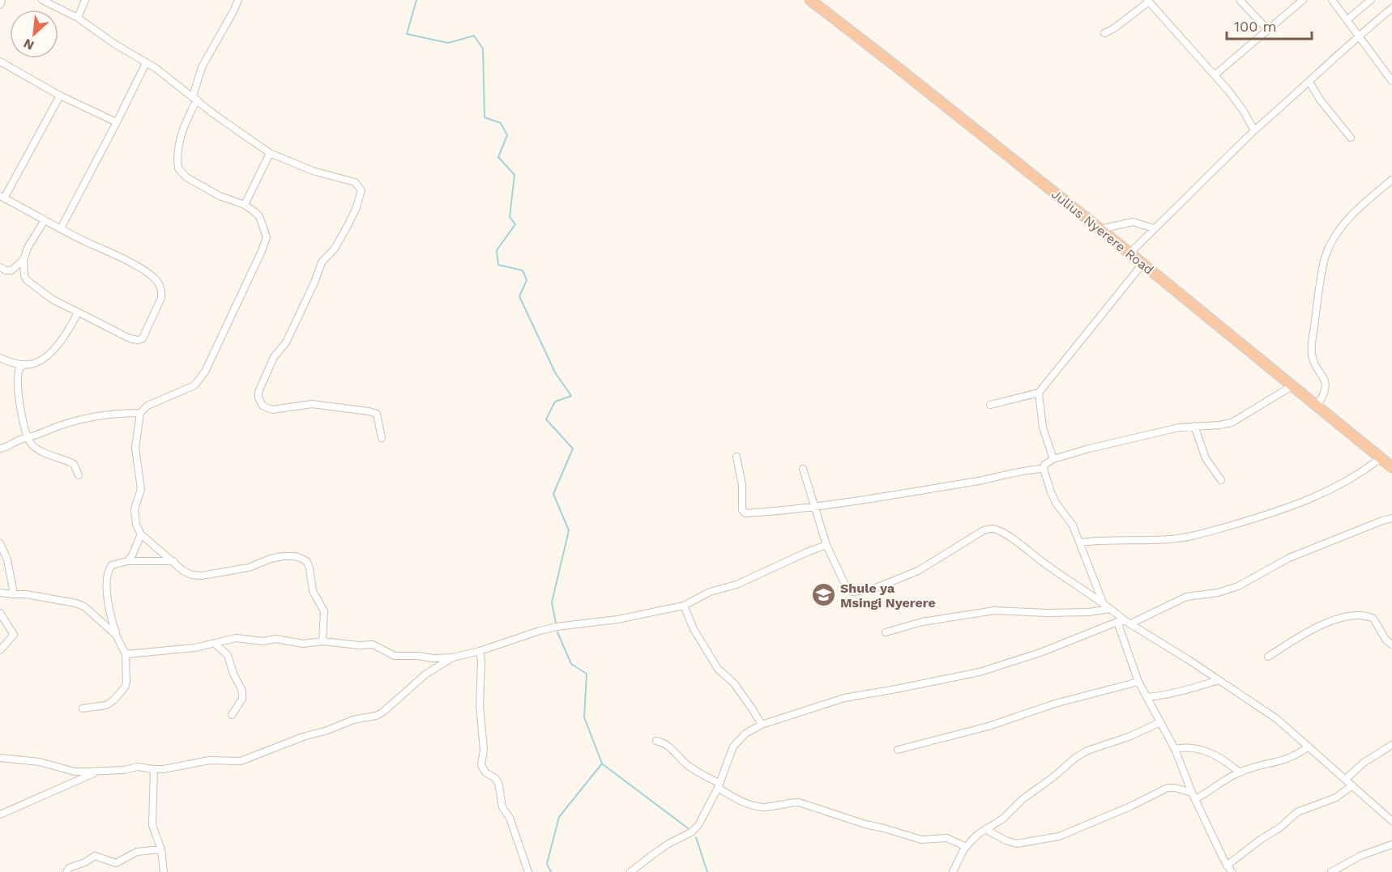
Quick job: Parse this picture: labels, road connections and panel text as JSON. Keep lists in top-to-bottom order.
{
  "streets": {
    "highway": ["Julius Nyerere Road"]
  },
  "places": {
    "school or university": ["Shule ya Msingi Nyerere"]
  },
  "scale_bar": "100 m",
  "north": "bottom left"
}
